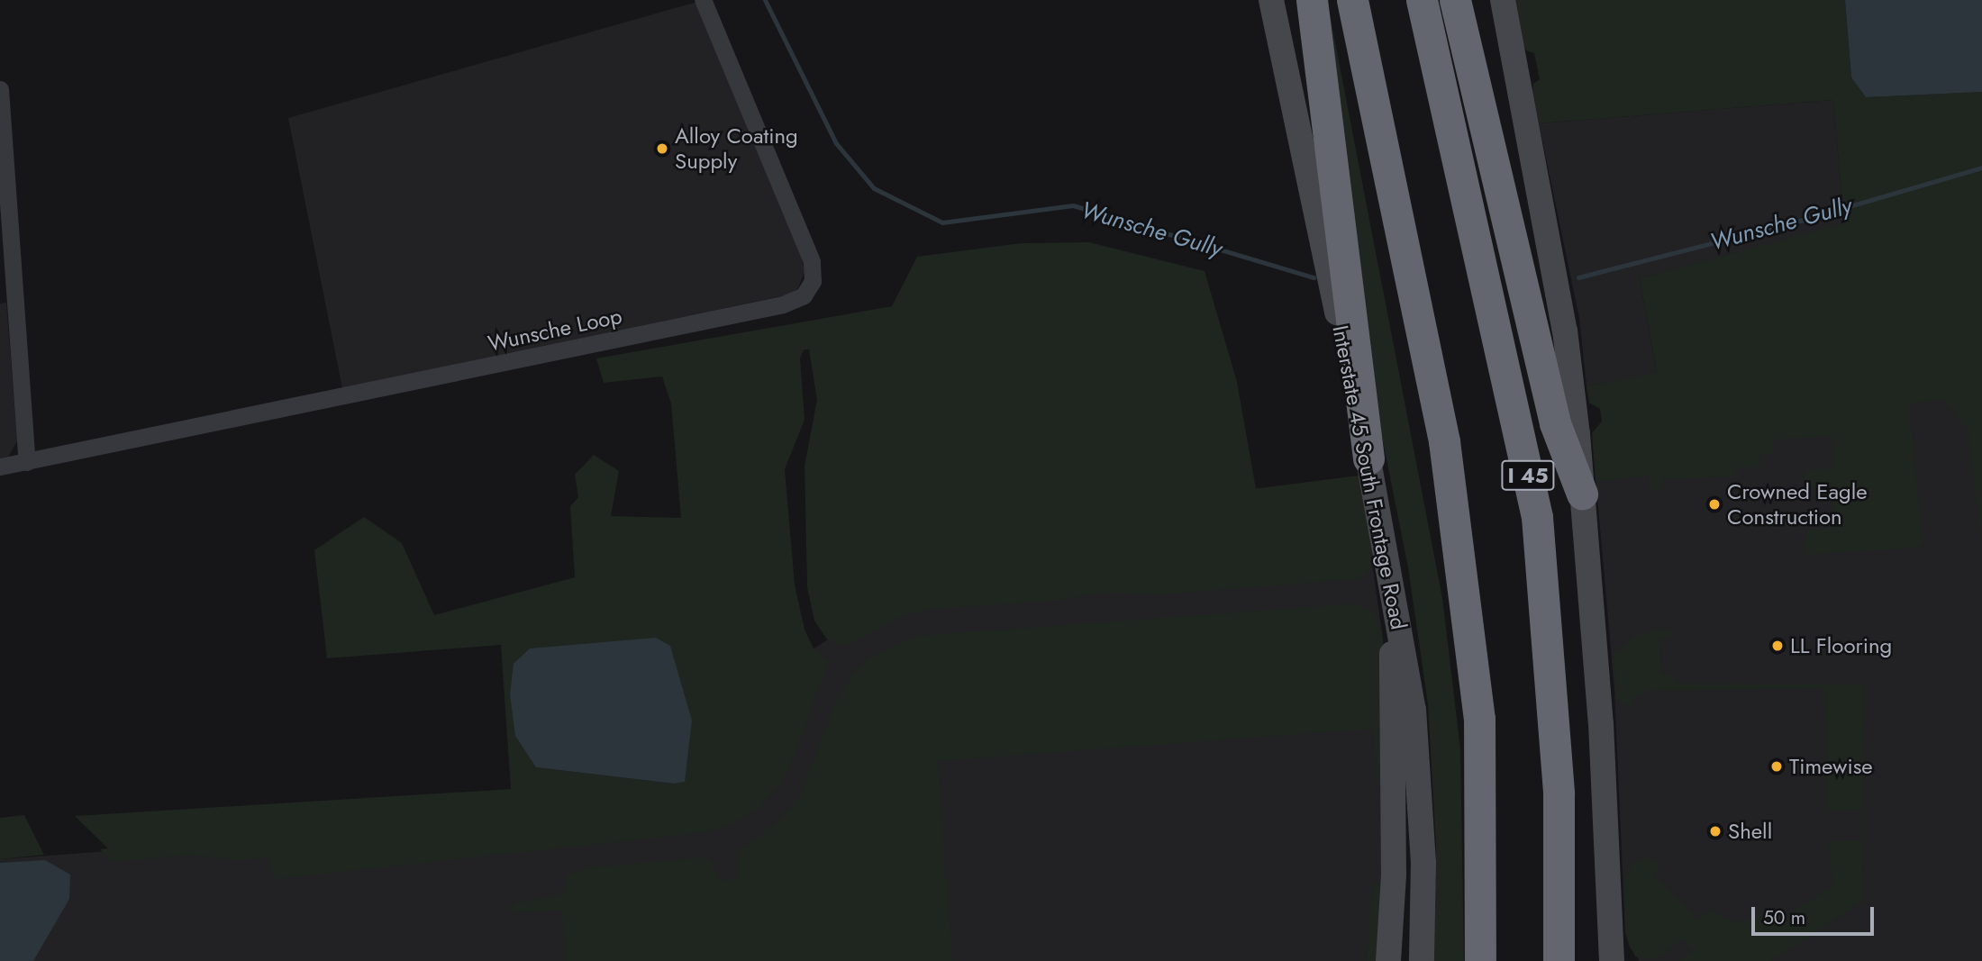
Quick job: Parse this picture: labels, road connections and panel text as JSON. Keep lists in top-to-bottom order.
{
  "streets": {
    "highway": ["I 45"],
    "main road": ["Interstate 45 South Frontage Road"],
    "street": ["Wunsche Loop"]
  },
  "water": ["Wunsche Gully"],
  "places": [
    "Alloy Coating Supply",
    "Crowned Eagle Construction",
    "LL Flooring",
    "Timewise",
    "Shell"
  ],
  "scale_bar": "50 m"
}
